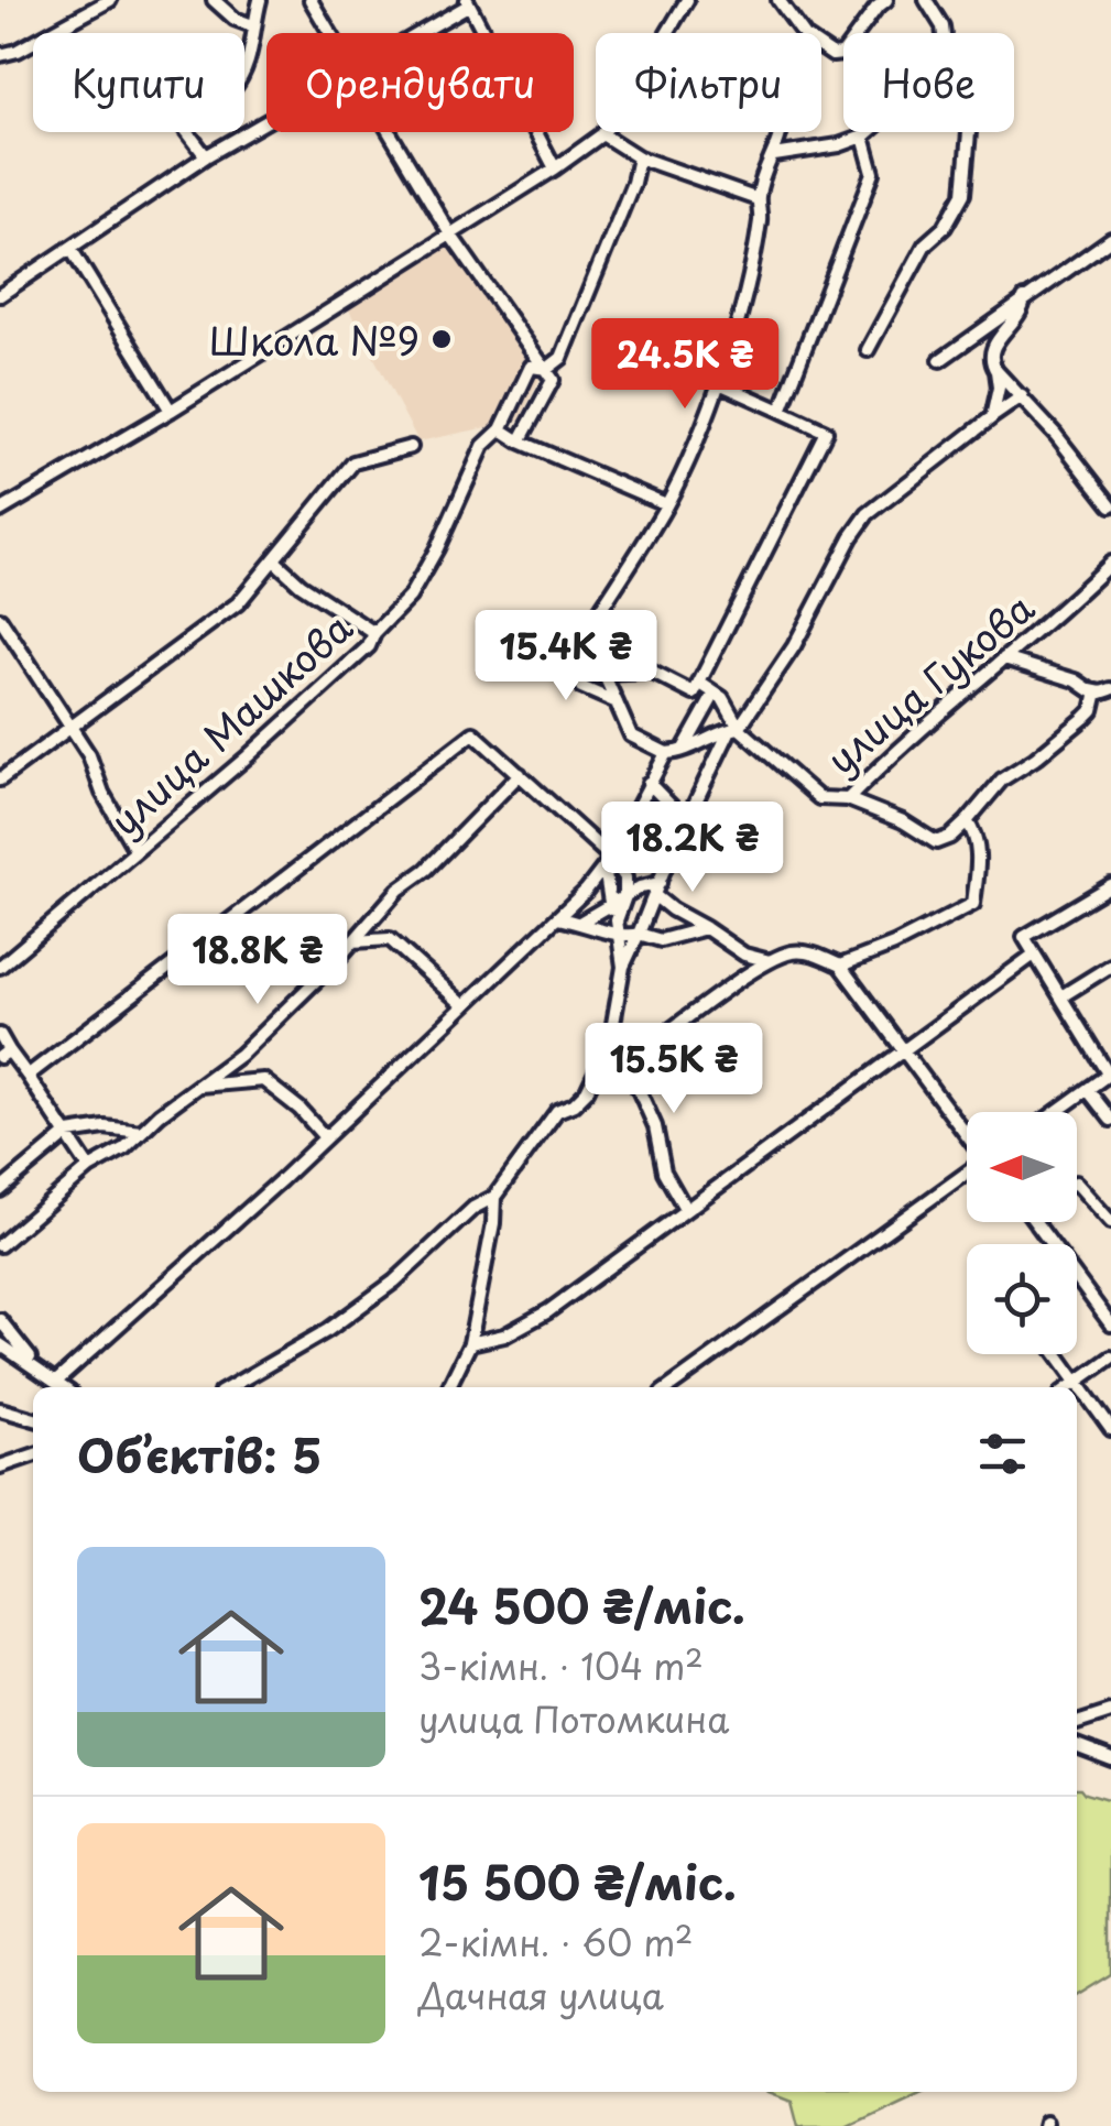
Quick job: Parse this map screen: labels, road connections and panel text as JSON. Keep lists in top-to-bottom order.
{
  "streets": {
    "street": ["улица Гукова", "улица Машкова"]
  },
  "places": ["Школа №9"],
  "north": "left",
  "page": {
    "chip": [
      "Купити",
      "Орендувати",
      "Фільтри",
      "Нове"
    ],
    "price": [
      "24.5K ₴",
      "15.4K ₴",
      "18.2K ₴",
      "18.8K ₴",
      "15.5K ₴"
    ],
    "heading": "Об’єктів: 5",
    "list": [
      {
        "name": "24 500 ₴/міс.",
        "note": "3-кімн. · 104 m² · улица Потомкина"
      },
      {
        "name": "15 500 ₴/міс.",
        "note": "2-кімн. · 60 m² · Дачная улица"
      }
    ]
  }
}
